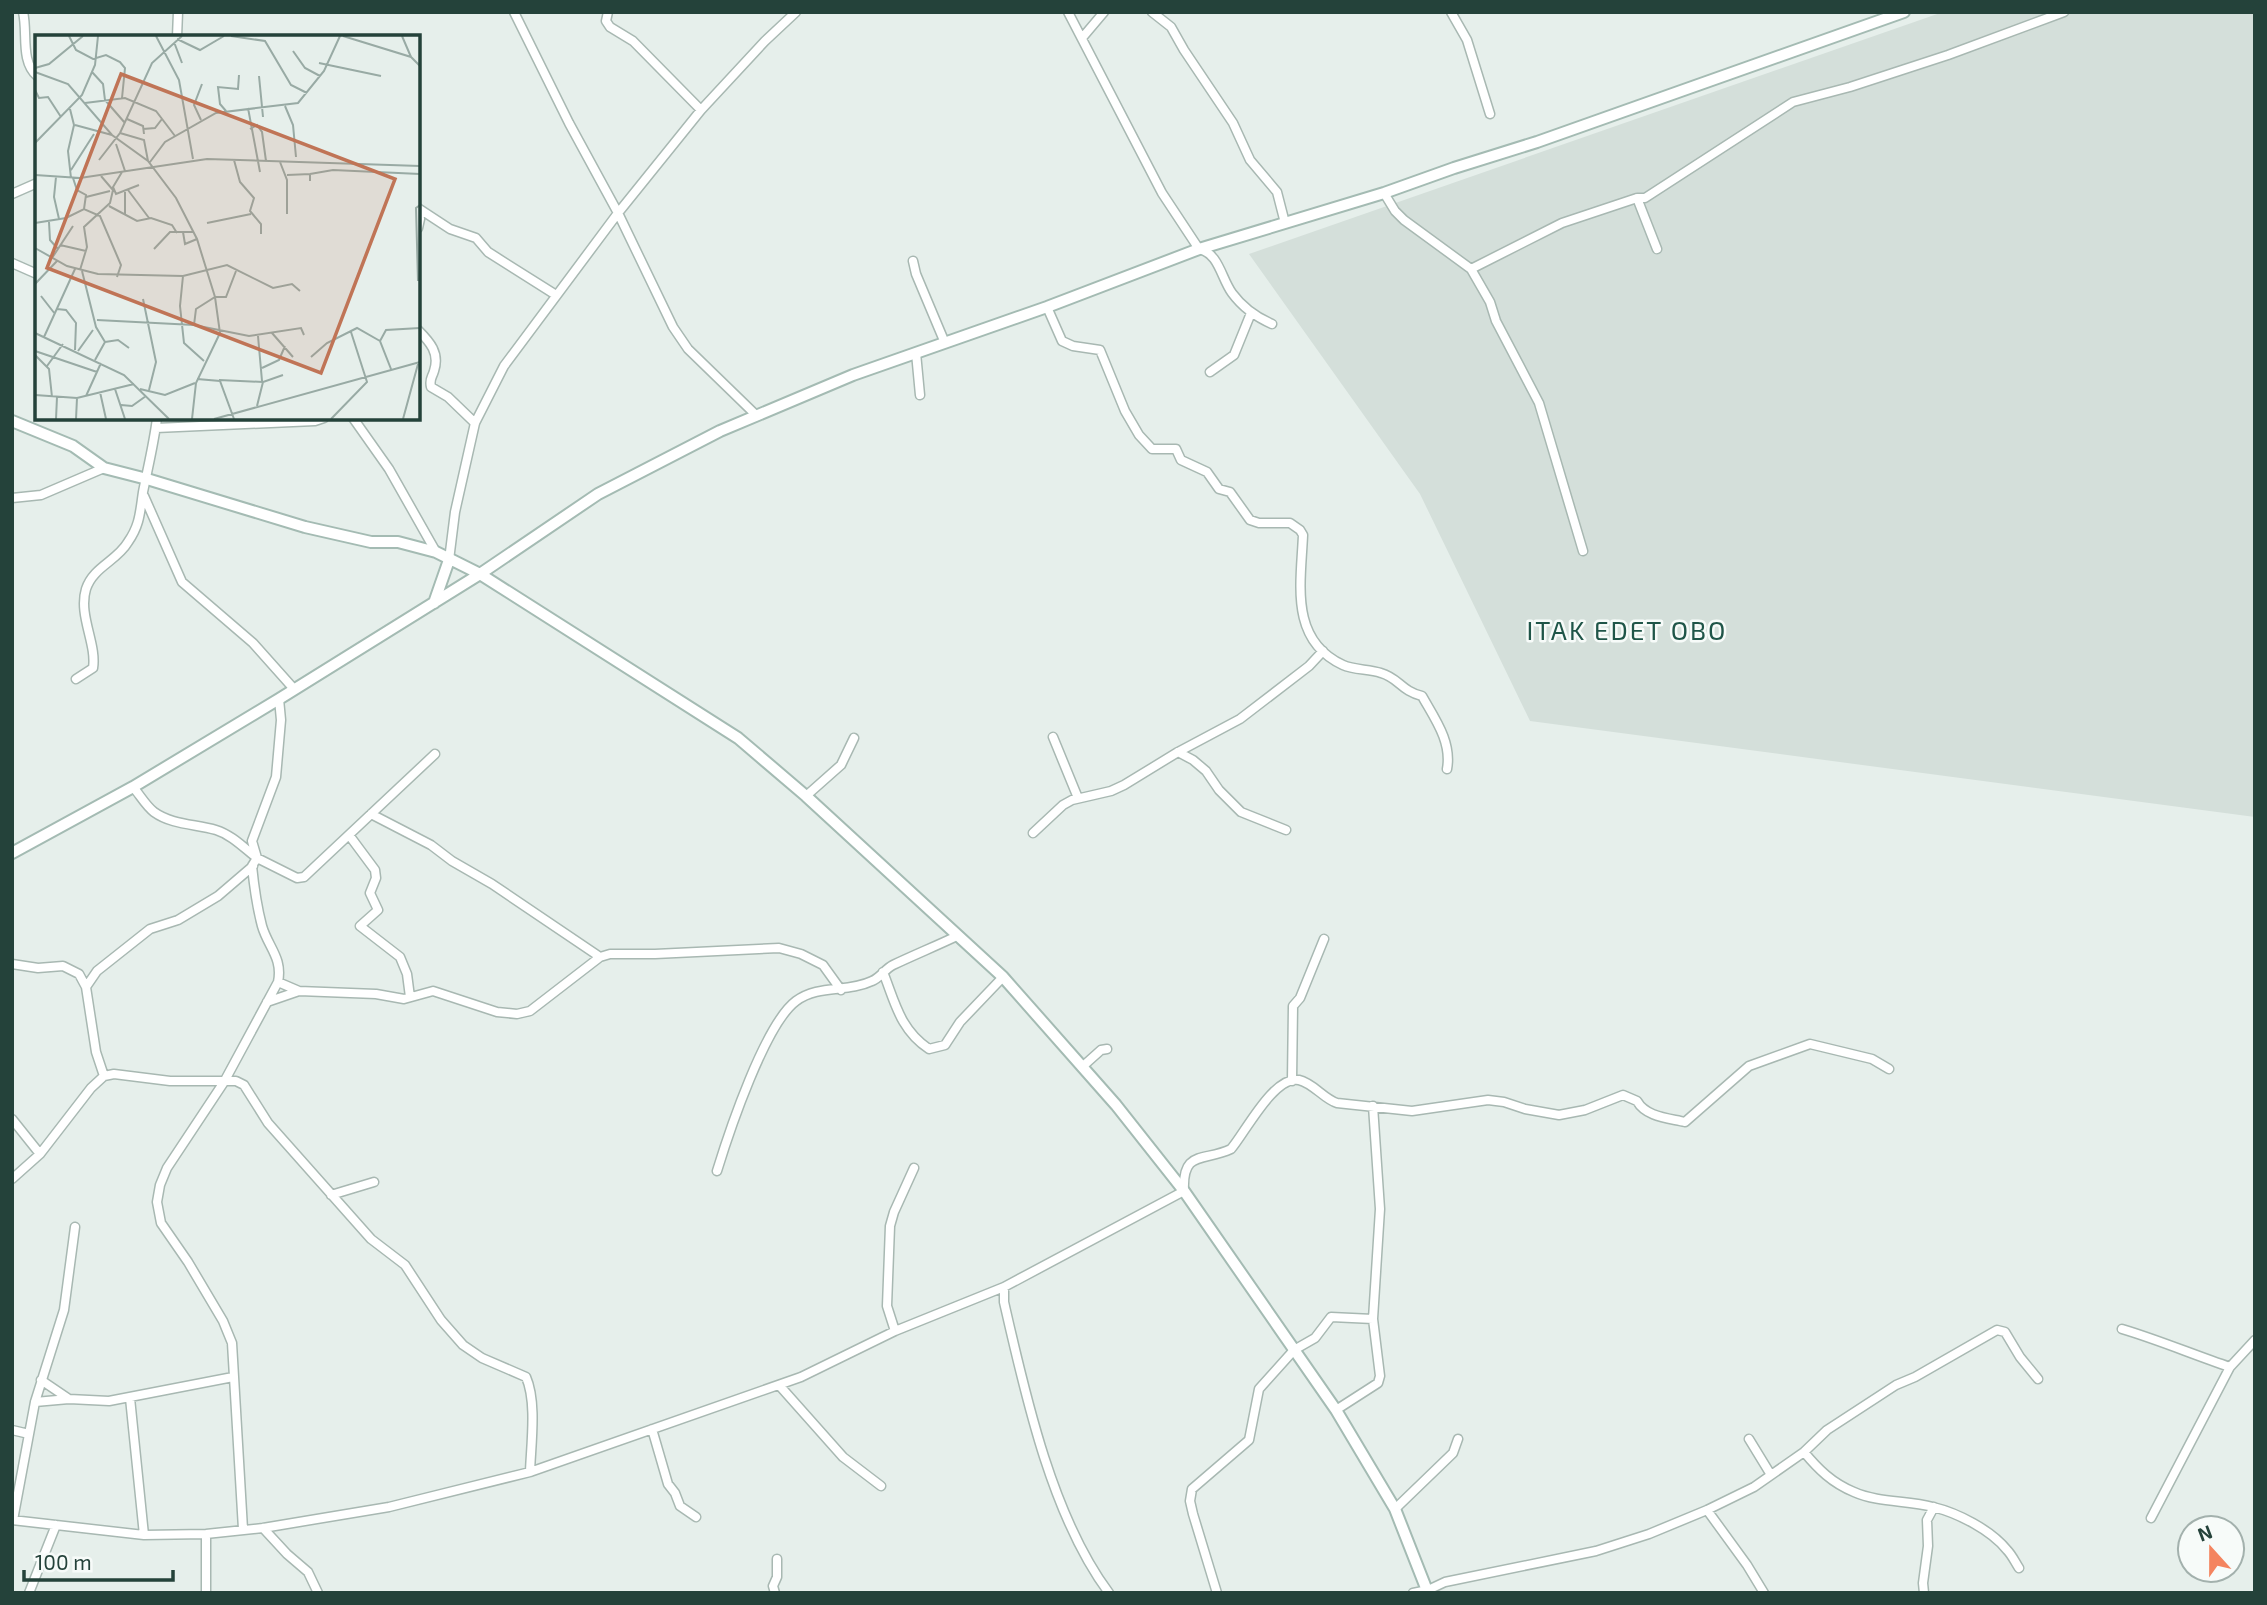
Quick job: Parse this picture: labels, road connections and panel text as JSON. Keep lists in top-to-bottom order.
{
  "districts": ["ITAK EDET OBO"],
  "scale_bar": "100 m",
  "north": "top"
}
